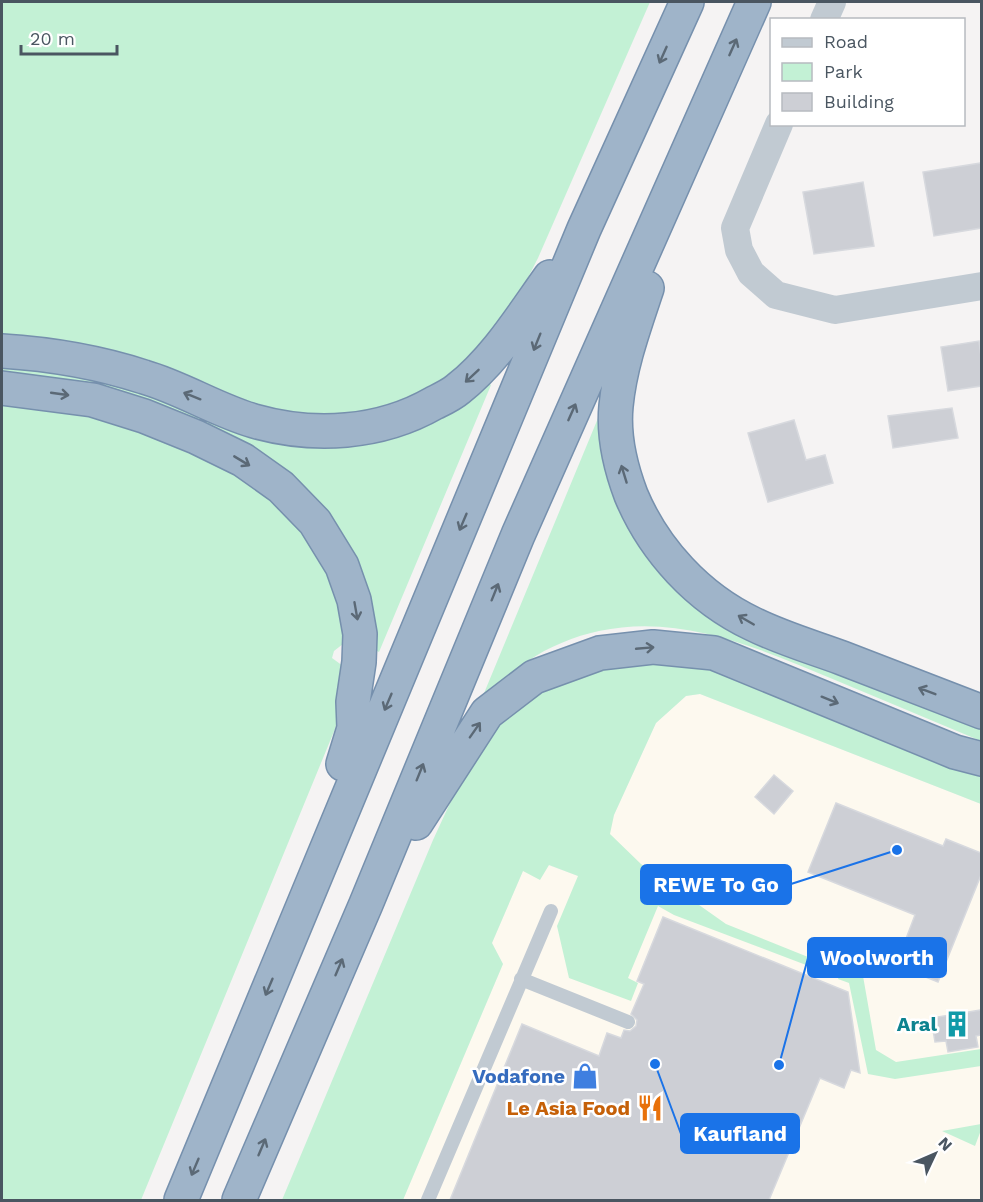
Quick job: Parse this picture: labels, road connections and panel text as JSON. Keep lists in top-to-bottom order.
{
  "places": {
    "other": ["REWE To Go", "Kaufland", "Woolworth"],
    "building": ["Aral"],
    "shop": ["Vodafone"],
    "restaurant": ["Le Asia Food"]
  },
  "legend": ["Road", "Park", "Building"],
  "scale_bar": "20 m",
  "north": "top right"
}
